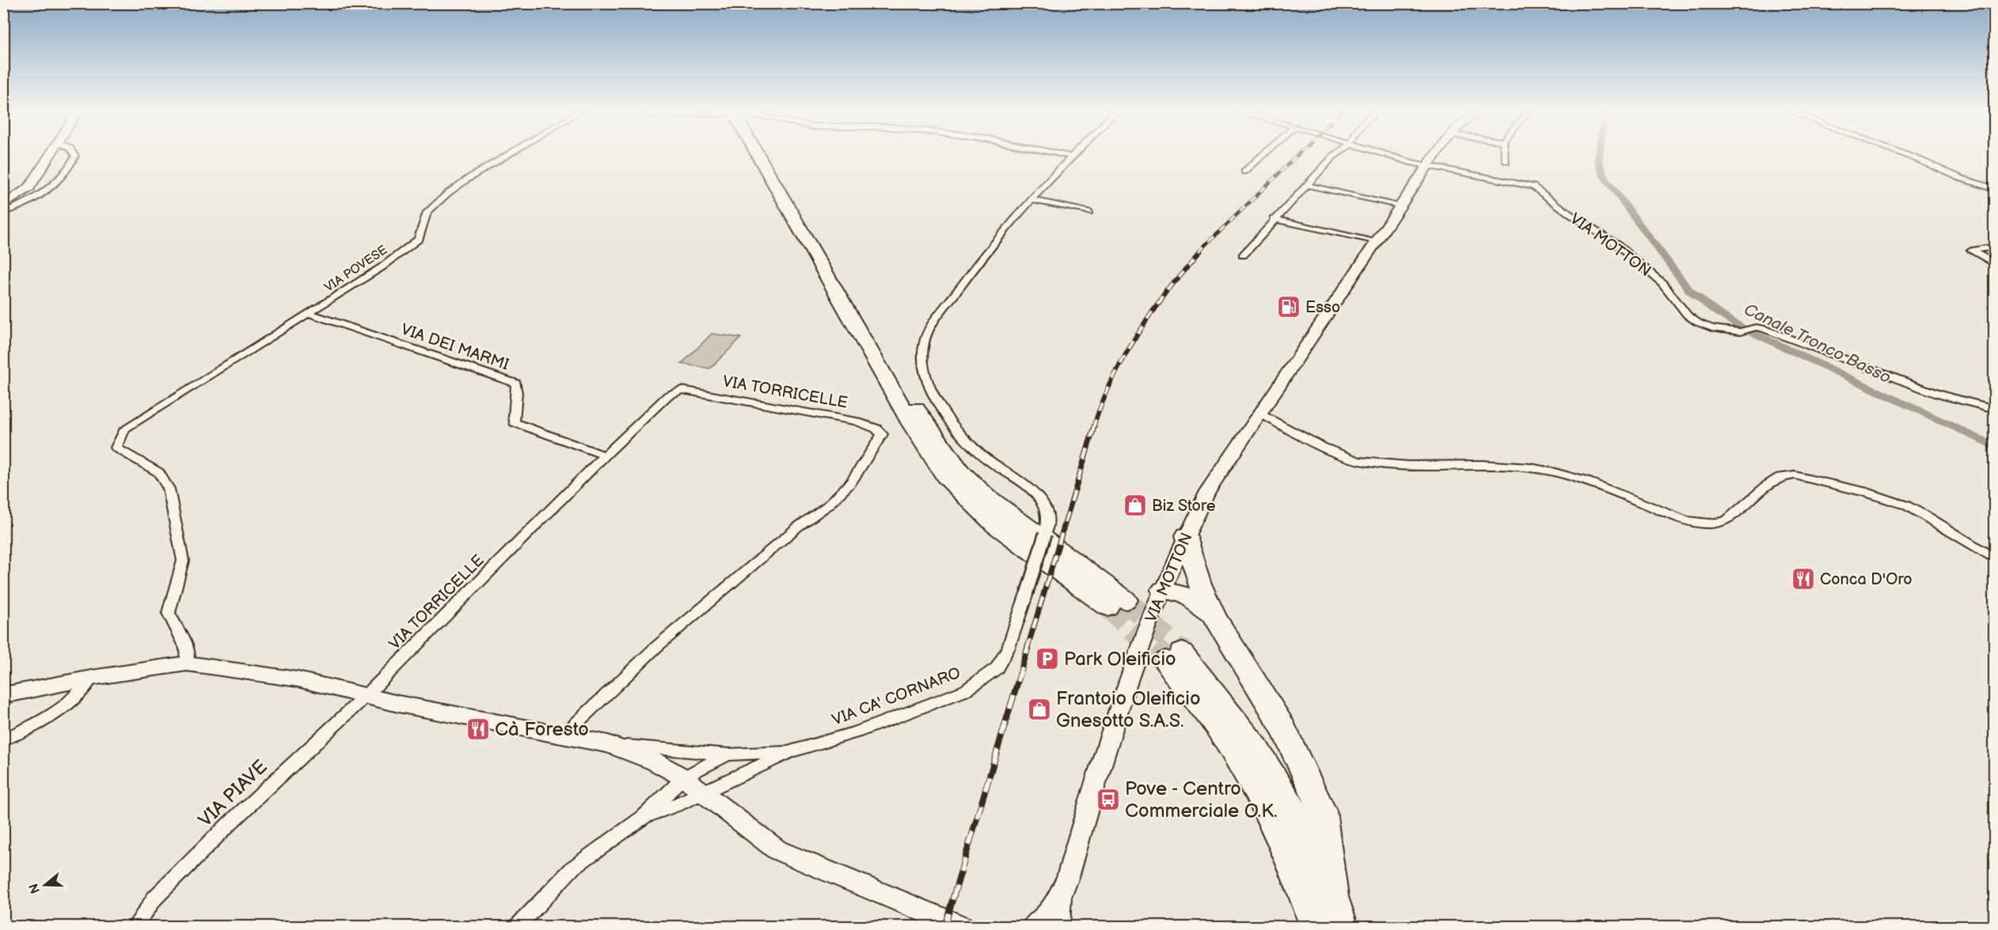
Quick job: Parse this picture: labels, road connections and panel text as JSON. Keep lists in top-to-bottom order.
{
  "streets": {
    "main road": ["VIA MOTTON"],
    "street": [
      "VIA POVESE",
      "VIA DEI MARMI",
      "VIA TORRICELLE",
      "VIA CA' CORNARO",
      "VIA PIAVE"
    ]
  },
  "crossings": [
    ["VIA POVESE", "VIA DEI MARMI"],
    ["VIA DEI MARMI", "VIA TORRICELLE"],
    ["VIA TORRICELLE", "VIA PIAVE"]
  ],
  "water": ["Canale Tronco Basso"],
  "places": {
    "fuel station": ["Esso"],
    "shop": ["Biz Store", "Frantoio Oleificio Gnesotto S.A.S."],
    "restaurant": ["Conca D'Oro", "Cà Foresto"],
    "parking": ["Park Oleificio"],
    "bus stop": ["Pove - Centro Commerciale O.K."]
  },
  "north": "left"
}
